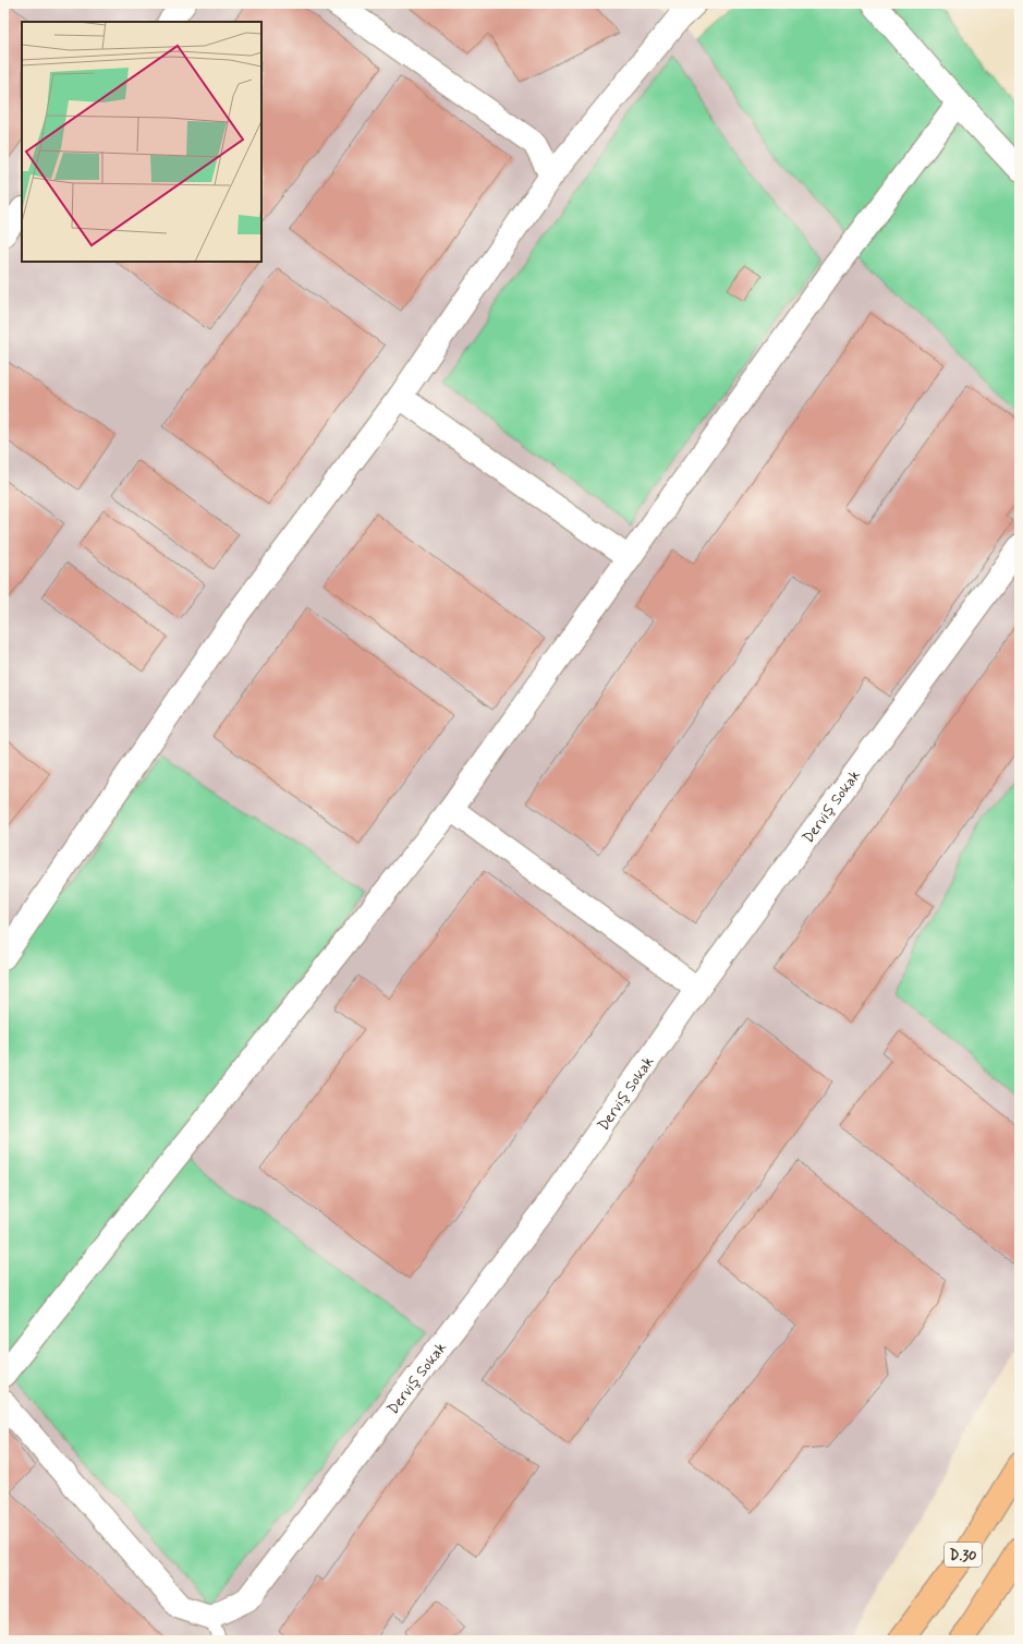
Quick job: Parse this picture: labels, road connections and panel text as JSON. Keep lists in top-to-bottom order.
{
  "streets": {
    "highway": ["D.30"],
    "street": ["Derviş Sokak"]
  }
}
